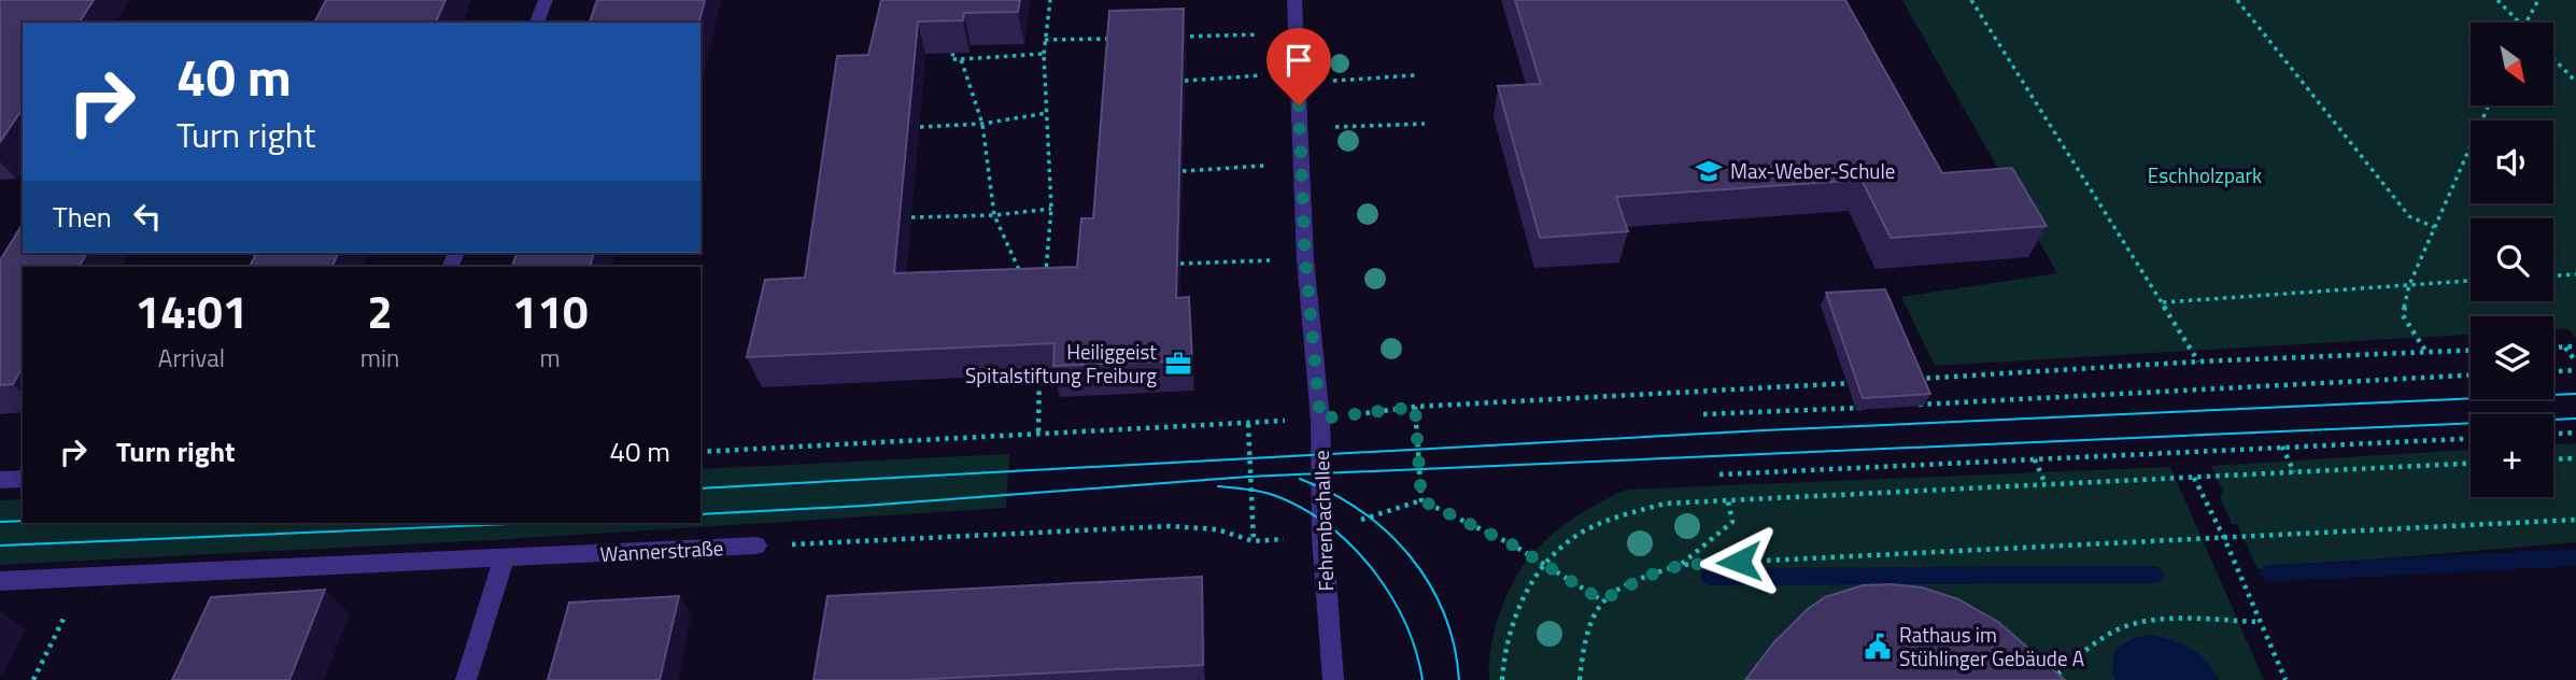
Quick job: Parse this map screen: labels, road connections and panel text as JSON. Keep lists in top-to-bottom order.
{
  "streets": {
    "street": ["Fehrenbachallee", "Wannerstraße"]
  },
  "parks": ["Eschholzpark"],
  "places": {
    "school or university": ["Max-Weber-Schule"],
    "office": ["Heiliggeist Spitalstiftung Freiburg"],
    "public building": ["Rathaus im Stühlinger Gebäude A"]
  },
  "north": "bottom right",
  "page": {
    "map_buttons": "+",
    "turn": ["40 m", "Turn right"],
    "then": "Then",
    "eta": [
      "14:01",
      "Arrival",
      "2",
      "min",
      "110",
      "m"
    ],
    "list": [
      {
        "name": "Turn right",
        "value": "40 m"
      }
    ]
  }
}
